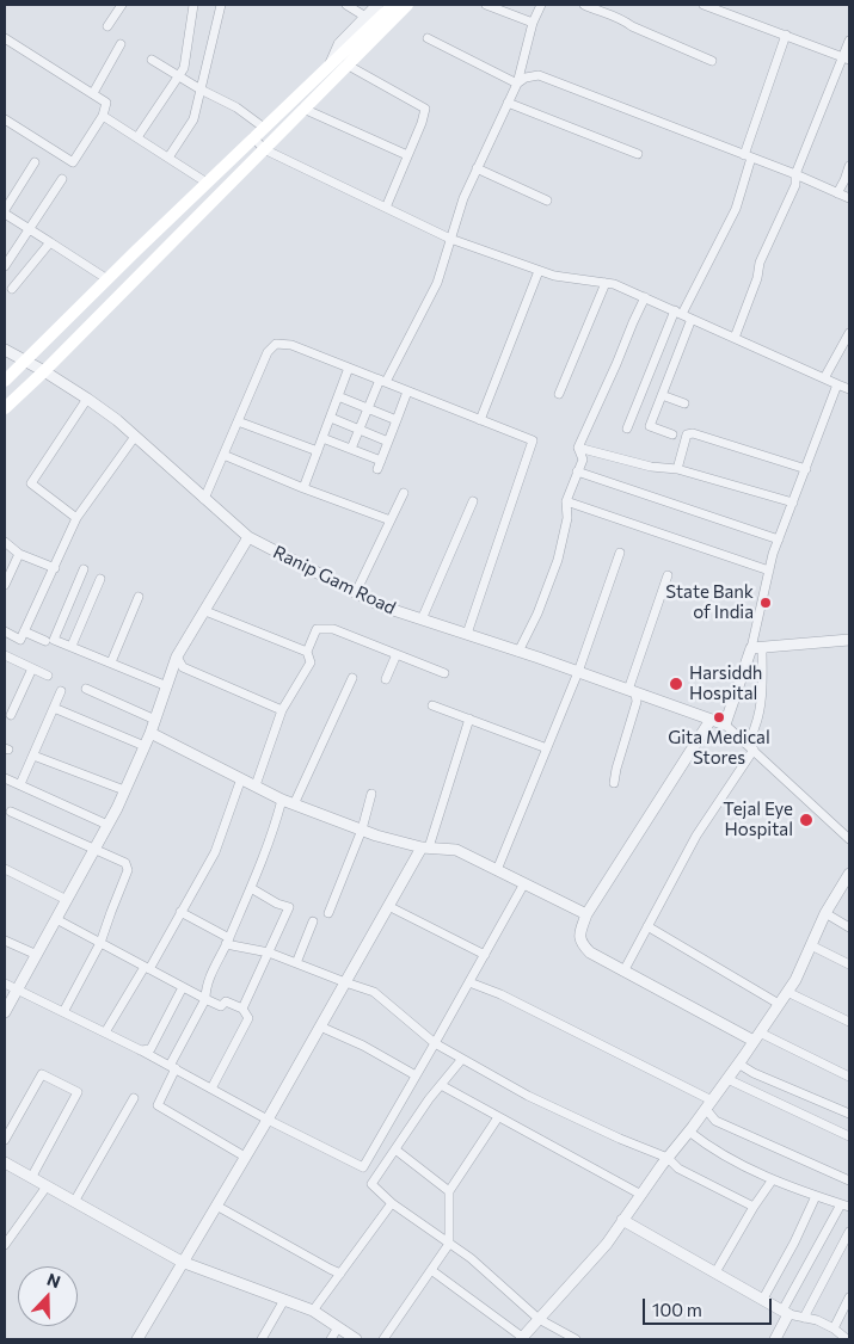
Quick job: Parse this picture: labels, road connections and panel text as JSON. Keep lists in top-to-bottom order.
{
  "streets": {
    "street": ["Ranip Gam Road"]
  },
  "places": [
    "State Bank of India",
    "Harsiddh Hospital",
    "Gita Medical Stores",
    "Tejal Eye Hospital"
  ],
  "scale_bar": "100 m",
  "north": "top"
}
